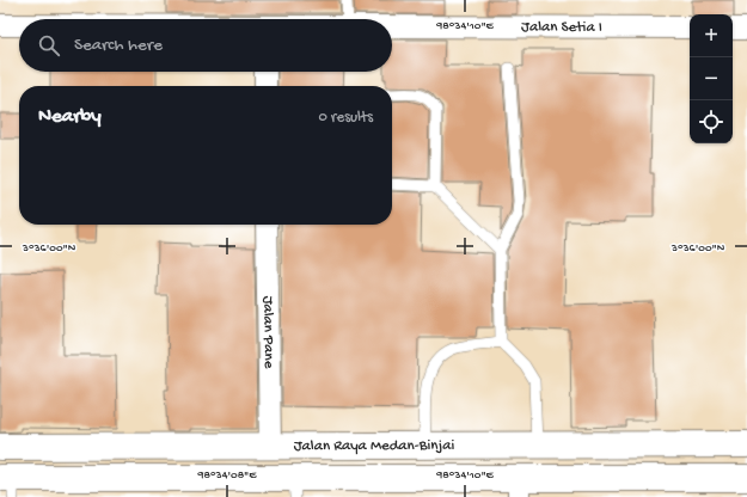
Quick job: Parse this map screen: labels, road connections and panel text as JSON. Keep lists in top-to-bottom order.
{
  "streets": {
    "highway": ["Jalan Raya Medan-Binjai"],
    "street": ["Jalan Setia I", "Jalan Pane"]
  },
  "crossings": [
    ["Jalan Pane", "Jalan Raya Medan-Binjai"]
  ],
  "page": {
    "map_buttons": ["+", "−"],
    "search": "Search here",
    "heading": ["Nearby", "0 results"]
  },
  "coordinates": ["98°34'10\"E", "3°36'00\"N", "98°34'08\"E"]
}
